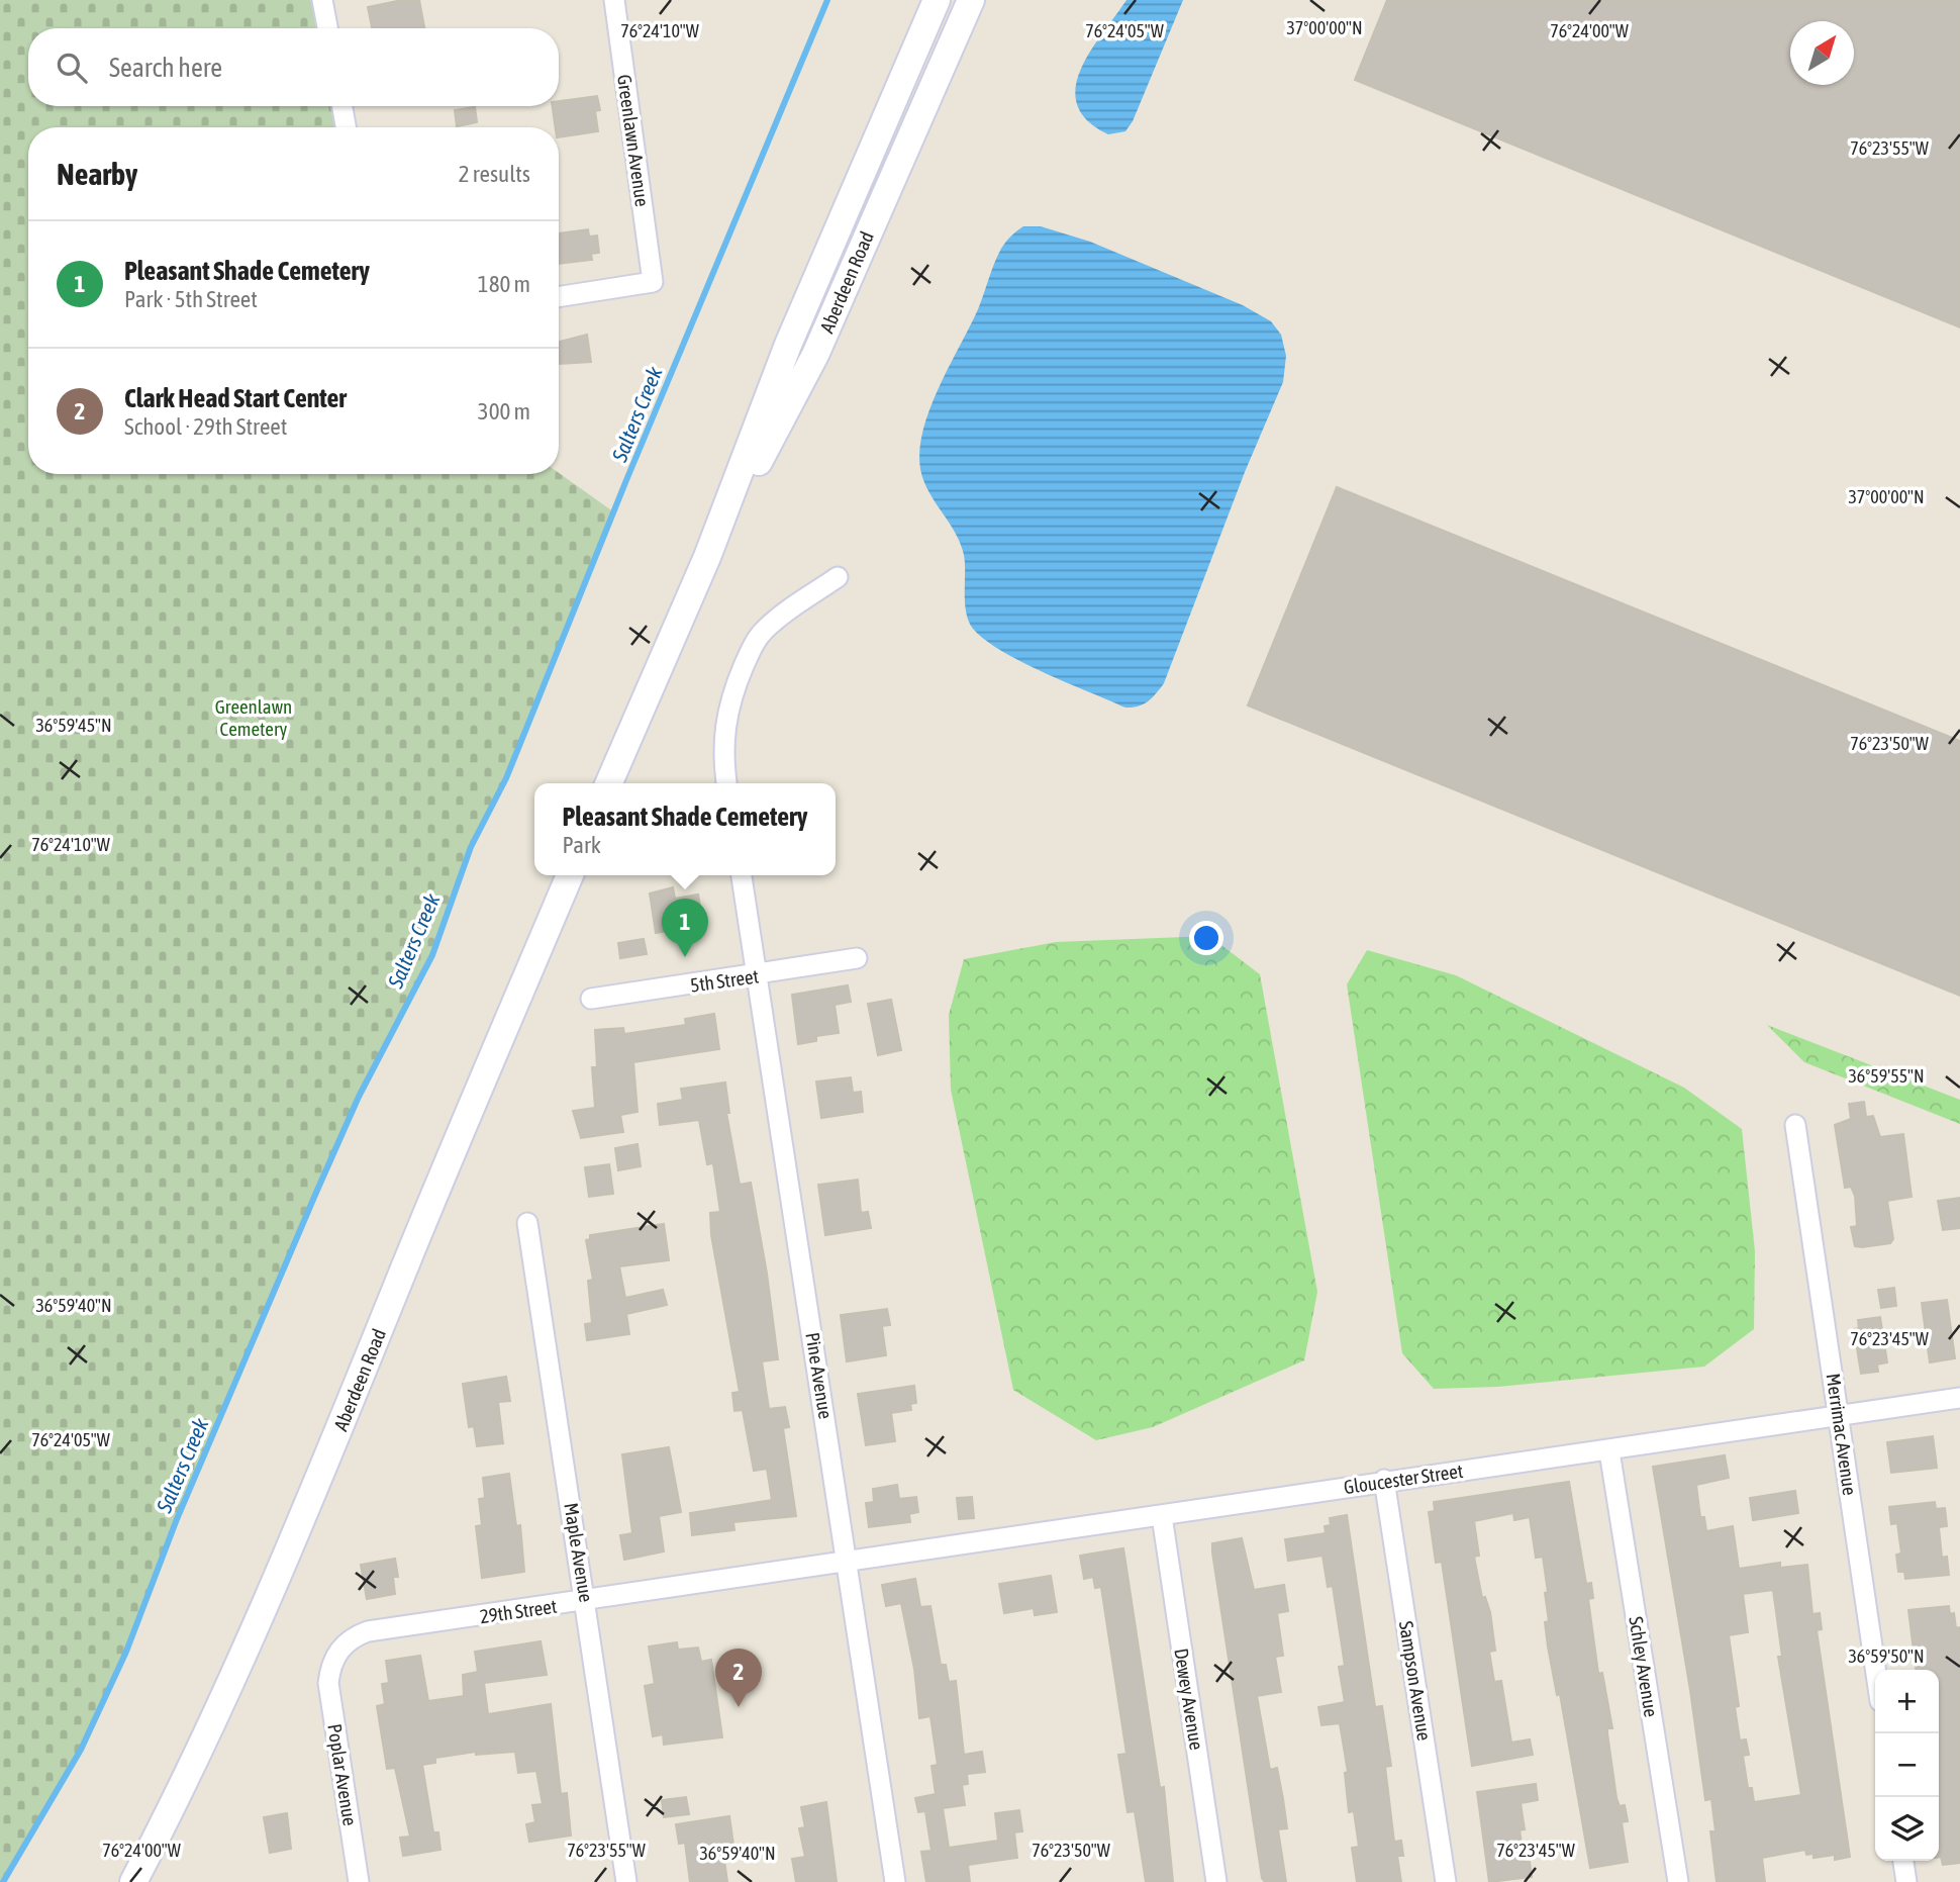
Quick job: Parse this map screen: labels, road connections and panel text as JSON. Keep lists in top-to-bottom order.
{
  "streets": {
    "main road": ["Aberdeen Road"],
    "street": [
      "Greenlawn Avenue",
      "5th Street",
      "Pine Avenue",
      "Merrimac Avenue",
      "Gloucester Street",
      "Maple Avenue",
      "29th Street",
      "Schley Avenue",
      "Sampson Avenue",
      "Dewey Avenue",
      "Poplar Avenue"
    ]
  },
  "crossings": [
    ["5th Street", "Pine Avenue"],
    ["Pine Avenue", "Gloucester Street"],
    ["Pine Avenue", "29th Street"],
    ["Merrimac Avenue", "Gloucester Street"],
    ["Gloucester Street", "29th Street"],
    ["Gloucester Street", "Schley Avenue"],
    ["Gloucester Street", "Sampson Avenue"],
    ["Gloucester Street", "Dewey Avenue"],
    ["Maple Avenue", "29th Street"],
    ["29th Street", "Poplar Avenue"]
  ],
  "water": ["Salters Creek"],
  "parks": ["Greenlawn Cemetery"],
  "north": "top right",
  "page": {
    "search": "Search here",
    "heading": ["Nearby", "2 results"],
    "list": [
      {
        "mark": "1",
        "name": "Pleasant Shade Cemetery",
        "note": "Park · 5th Street",
        "value": "180 m"
      },
      {
        "mark": "2",
        "name": "Clark Head Start Center",
        "note": "School · 29th Street",
        "value": "300 m"
      }
    ],
    "popup": ["Pleasant Shade Cemetery", "Park"],
    "pins": ["1", "2"],
    "map_buttons": ["+", "−"]
  },
  "coordinates": [
    "37°00'00\"N",
    "76°24'10\"W",
    "76°24'05\"W",
    "76°24'00\"W",
    "76°23'55\"W",
    "36°59'45\"N",
    "76°23'50\"W",
    "36°59'55\"N",
    "36°59'40\"N",
    "76°23'45\"W",
    "36°59'50\"N"
  ]
}
